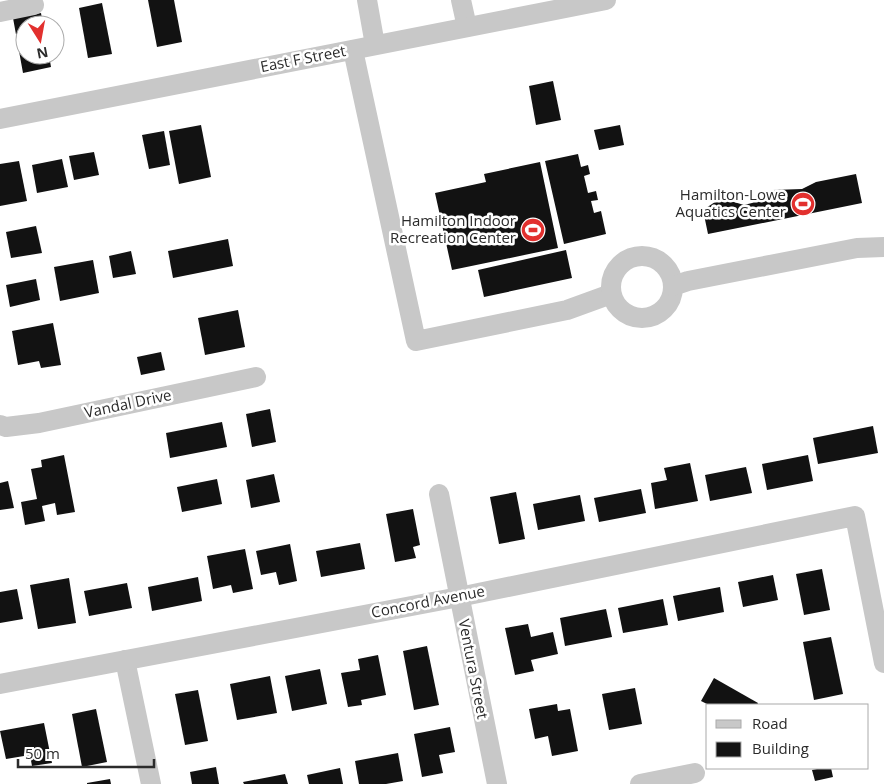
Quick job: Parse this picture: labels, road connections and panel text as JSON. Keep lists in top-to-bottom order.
{
  "streets": {
    "street": [
      "East F Street",
      "Vandal Drive",
      "Concord Avenue",
      "Ventura Street"
    ]
  },
  "crossings": [
    ["Concord Avenue", "Ventura Street"]
  ],
  "places": {
    "sports": ["Hamilton-Lowe Aquatics Center", "Hamilton Indoor Recreation Center"]
  },
  "legend": ["Road", "Building"],
  "scale_bar": "50 m",
  "north": "bottom"
}
